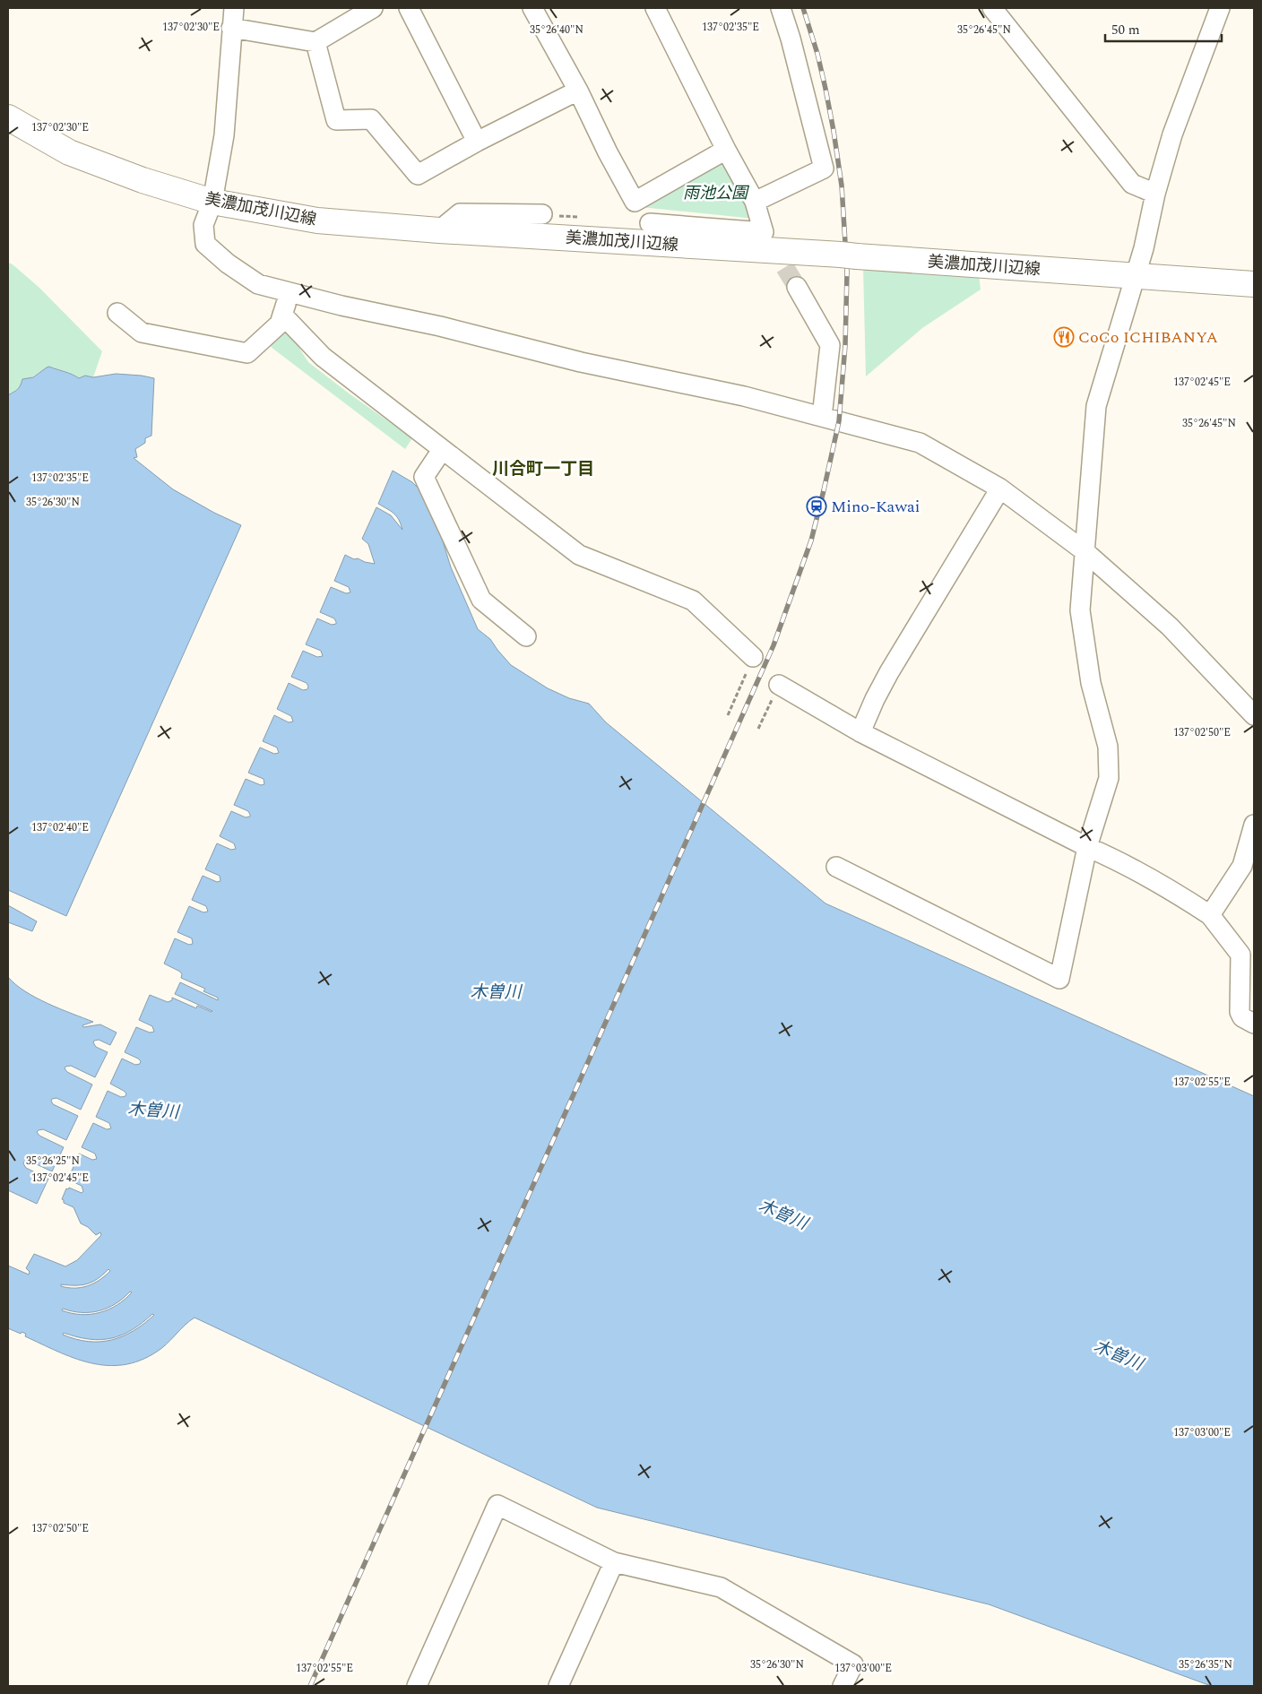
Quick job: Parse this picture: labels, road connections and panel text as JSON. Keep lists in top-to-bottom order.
{
  "streets": {
    "main road": ["美濃加茂川辺線"]
  },
  "districts": ["川合町一丁目"],
  "water": ["木曽川"],
  "parks": ["雨池公園"],
  "places": {
    "restaurant": ["CoCo ICHIBANYA"],
    "station": ["Mino-Kawai"]
  },
  "scale_bar": "50 m",
  "coordinates": [
    "137°02'30\"E",
    "137°02'35\"E",
    "35°26'45\"N",
    "35°26'40\"N",
    "137°02'45\"E",
    "35°26'30\"N",
    "137°02'50\"E",
    "137°02'40\"E",
    "137°02'55\"E",
    "35°26'25\"N",
    "137°03'00\"E",
    "35°26'35\"N"
  ]
}
